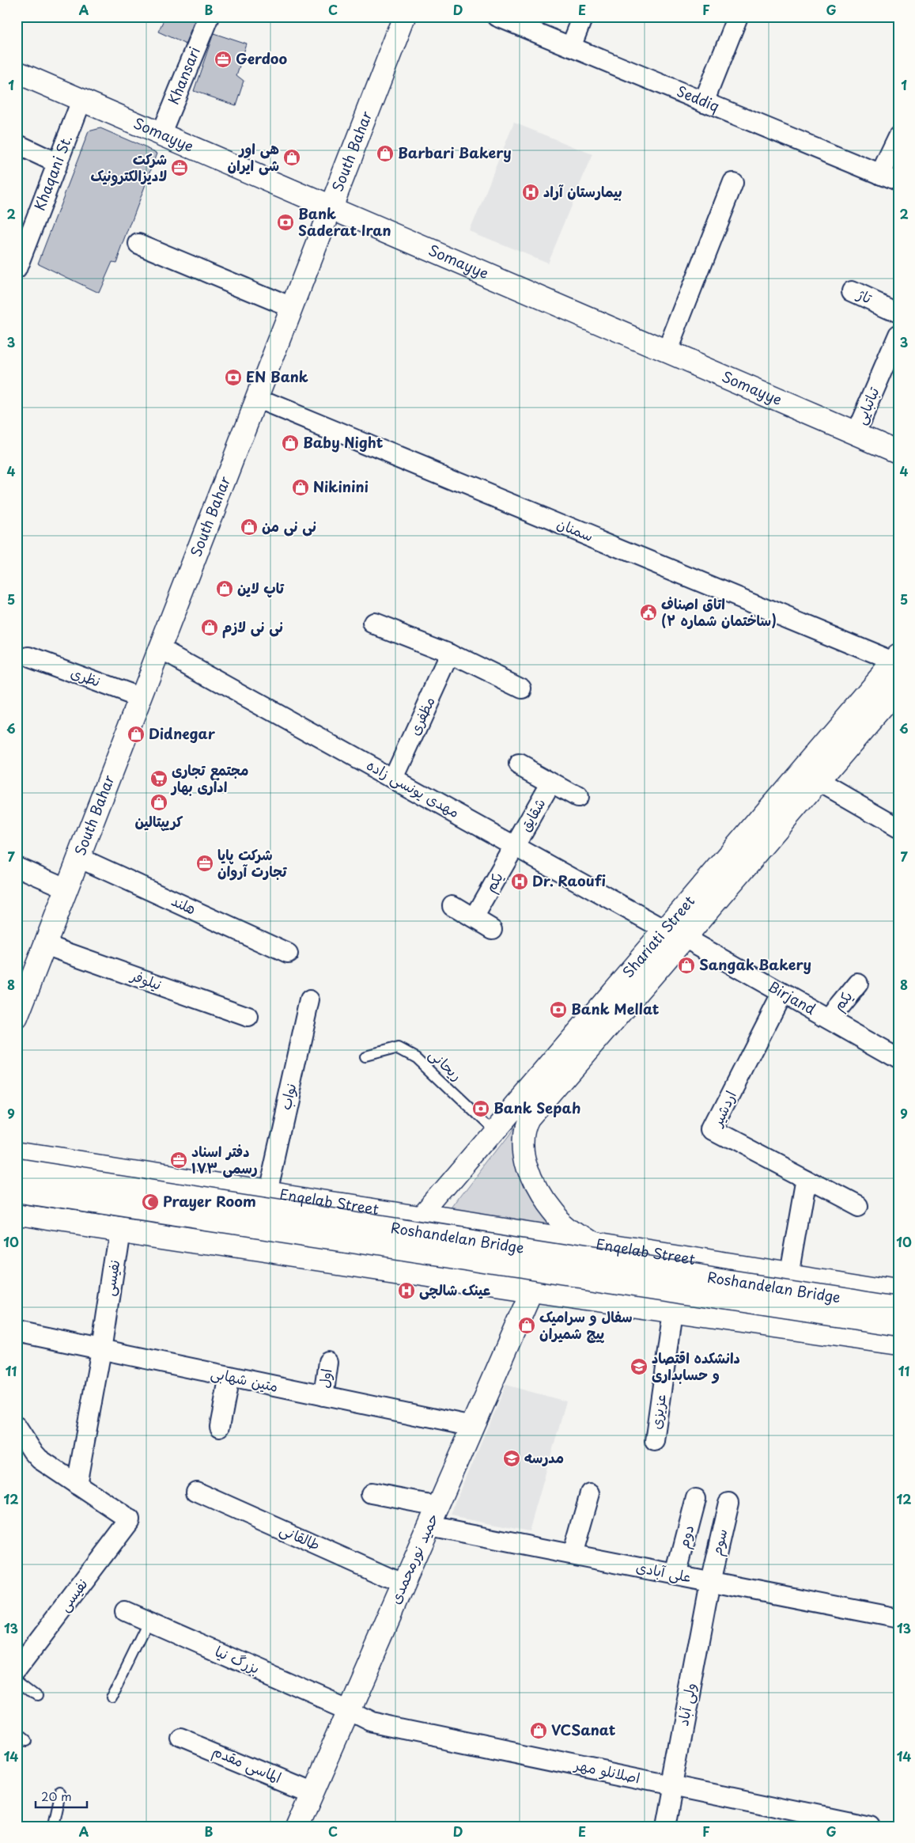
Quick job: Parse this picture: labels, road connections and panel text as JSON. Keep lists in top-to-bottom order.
{
  "streets": {
    "main road": [
      "Somayye",
      "South Bahar",
      "Shariati Street",
      "Enqelab Street",
      "Roshandelan Bridge",
      "حمید نورمحمدی"
    ],
    "street": [
      "Khansari",
      "Seddiq",
      "Khaqani St.",
      "تاژ",
      "تباتبایی",
      "سمنان",
      "نظری",
      "مظفری",
      "مهدی یونسی زاده",
      "شقایق",
      "یکم",
      "هلند",
      "نیلوفر",
      "Birjand",
      "نواب",
      "اردشیر",
      "نفیسی",
      "اول",
      "متین شهابی",
      "عزیزی",
      "دوم",
      "طالقانی",
      "سوم",
      "علی آبادی",
      "بزرگ نیا",
      "ولی آباد",
      "الماسی مقدم",
      "اصلانلو مهر"
    ],
    "lane": ["ریحانی"]
  },
  "crossings": [
    ["Khansari", "Somayye"],
    ["Somayye", "South Bahar"],
    ["Somayye", "Khaqani St."],
    ["Somayye", "تباتبایی"],
    ["South Bahar", "سمنان"],
    ["South Bahar", "نظری"],
    ["South Bahar", "مهدی یونسی زاده"],
    ["South Bahar", "هلند"],
    ["South Bahar", "نیلوفر"],
    ["سمنان", "Shariati Street"],
    ["مظفری", "مهدی یونسی زاده"],
    ["مهدی یونسی زاده", "شقایق"],
    ["مهدی یونسی زاده", "یکم"],
    ["مهدی یونسی زاده", "Shariati Street"],
    ["شقایق", "یکم"],
    ["یکم", "Birjand"],
    ["Shariati Street", "Birjand"],
    ["Shariati Street", "ریحانی"],
    ["Shariati Street", "Enqelab Street"],
    ["Birjand", "اردشیر"],
    ["نواب", "Enqelab Street"],
    ["نفیسی", "متین شهابی"],
    ["اول", "متین شهابی"],
    ["متین شهابی", "حمید نورمحمدی"],
    ["دوم", "علی آبادی"],
    ["طالقانی", "حمید نورمحمدی"],
    ["سوم", "علی آبادی"],
    ["سوم", "ولی آباد"],
    ["حمید نورمحمدی", "علی آبادی"],
    ["حمید نورمحمدی", "بزرگ نیا"],
    ["حمید نورمحمدی", "الماسی مقدم"],
    ["حمید نورمحمدی", "اصلانلو مهر"],
    ["علی آبادی", "ولی آباد"],
    ["بزرگ نیا", "اصلانلو مهر"],
    ["ولی آباد", "اصلانلو مهر"]
  ],
  "places": {
    "office": [
      "Gerdoo",
      "شرکت لادیزالکترونیک",
      "شرکت پایا تجارت آروان",
      "دفتر اسناد رسمی ۱۷۳"
    ],
    "shop": [
      "Barbari Bakery",
      "هی اور شی ایران",
      "Baby Night",
      "Nikinini",
      "نی نی من",
      "تاپ لاین",
      "نی نی لازم",
      "Didnegar",
      "کریپتالین",
      "Sangak Bakery",
      "سفال و سرامیک پیچ شمیران",
      "VCSanat"
    ],
    "hospital": ["بیمارستان آراد", "Dr. Raoufi", "عينک شالچی"],
    "bank": [
      "Bank Saderat Iran",
      "EN Bank",
      "Bank Mellat",
      "Bank Sepah"
    ],
    "public building": ["اتاق اصناف (ساختمان شماره ۲)"],
    "supermarket": ["مجتمع تجاری اداری بهار"],
    "mosque": ["Prayer Room"],
    "school or university": ["دانشکده اقتصاد و حسابداری", "مدرسه"]
  },
  "scale_bar": "20 m",
  "grid": {
    "columns": [
      "A",
      "B",
      "C",
      "D",
      "E",
      "F",
      "G"
    ],
    "rows": [
      "1",
      "2",
      "3",
      "4",
      "5",
      "6",
      "7",
      "8",
      "9",
      "10",
      "11",
      "12",
      "13",
      "14"
    ]
  }
}
